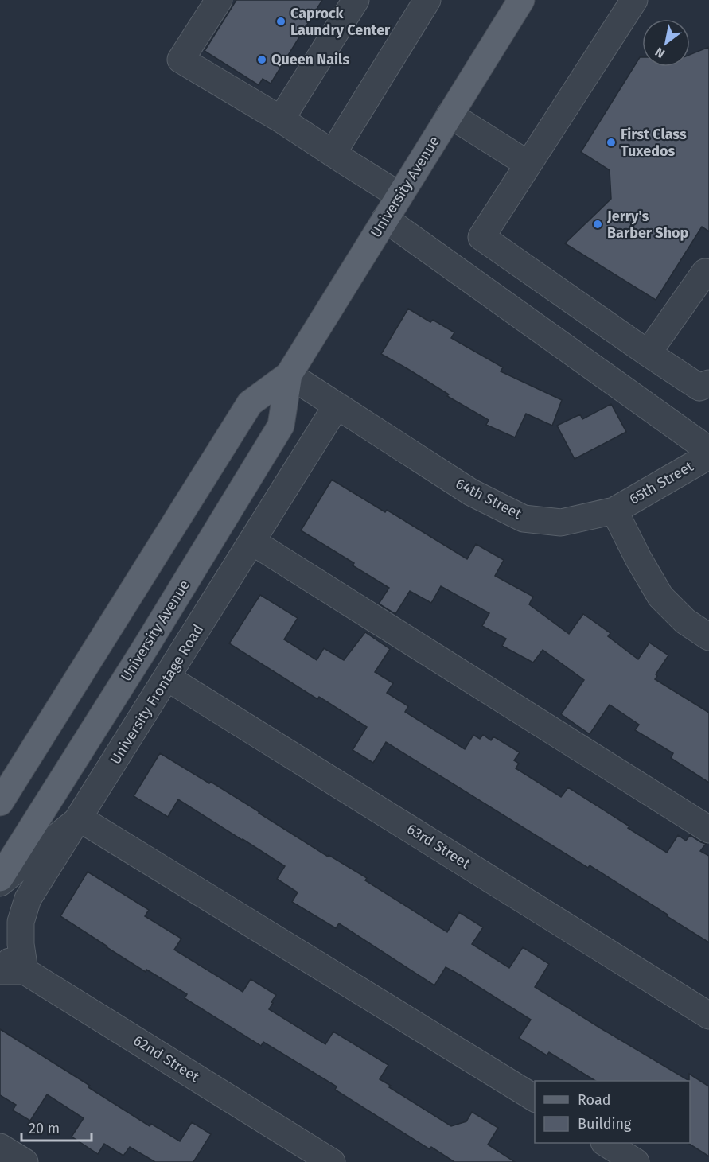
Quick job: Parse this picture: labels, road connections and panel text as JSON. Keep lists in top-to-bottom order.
{
  "streets": {
    "main road": ["University Avenue"],
    "street": [
      "65th Street",
      "64th Street",
      "University Frontage Road",
      "63rd Street",
      "62nd Street"
    ]
  },
  "crossings": [
    ["University Avenue", "64th Street"],
    ["65th Street", "64th Street"],
    ["64th Street", "University Frontage Road"],
    ["University Frontage Road", "63rd Street"],
    ["University Frontage Road", "62nd Street"]
  ],
  "places": [
    "Caprock Laundry Center",
    "Queen Nails",
    "First Class Tuxedos",
    "Jerry's Barber Shop"
  ],
  "legend": ["Road", "Building"],
  "scale_bar": "20 m",
  "north": "bottom left"
}
